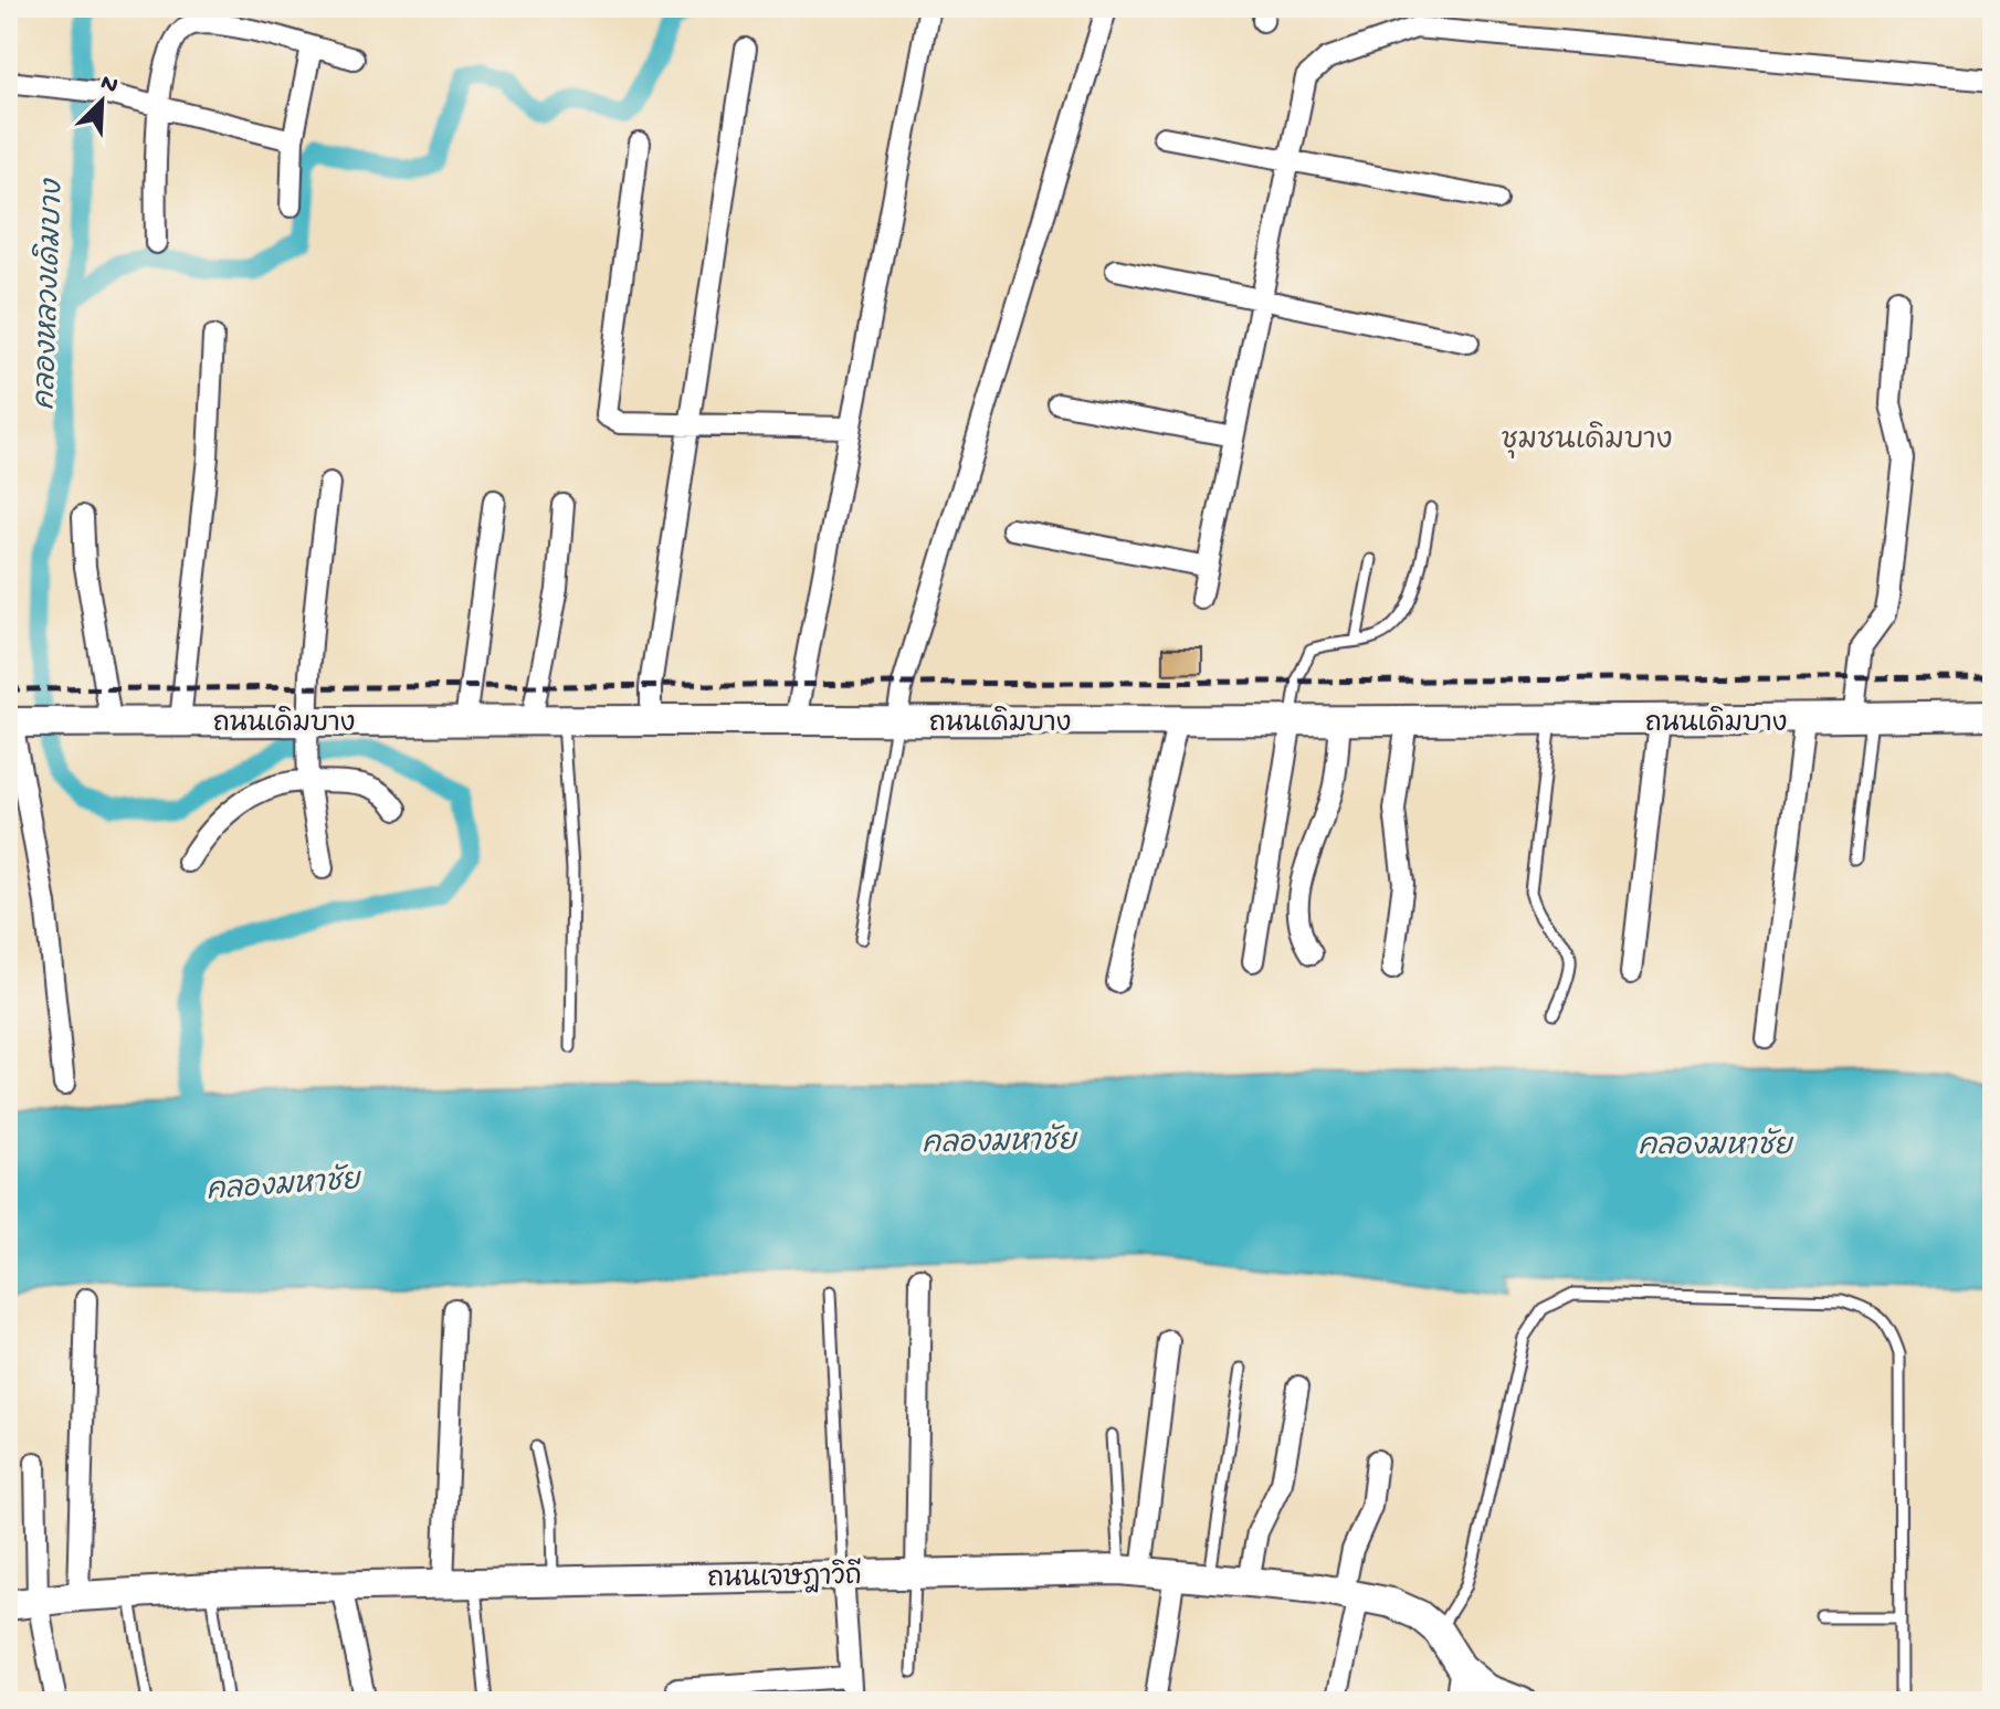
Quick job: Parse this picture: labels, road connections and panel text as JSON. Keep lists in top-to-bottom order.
{
  "streets": {
    "street": ["ถนนเดิมบาง", "ถนนเจษฎาวิถี"]
  },
  "districts": ["ชุมชนเดิมบาง"],
  "water": ["คลองหลวงเดิมบาง", "คลองมหาชัย"],
  "north": "top right"
}
